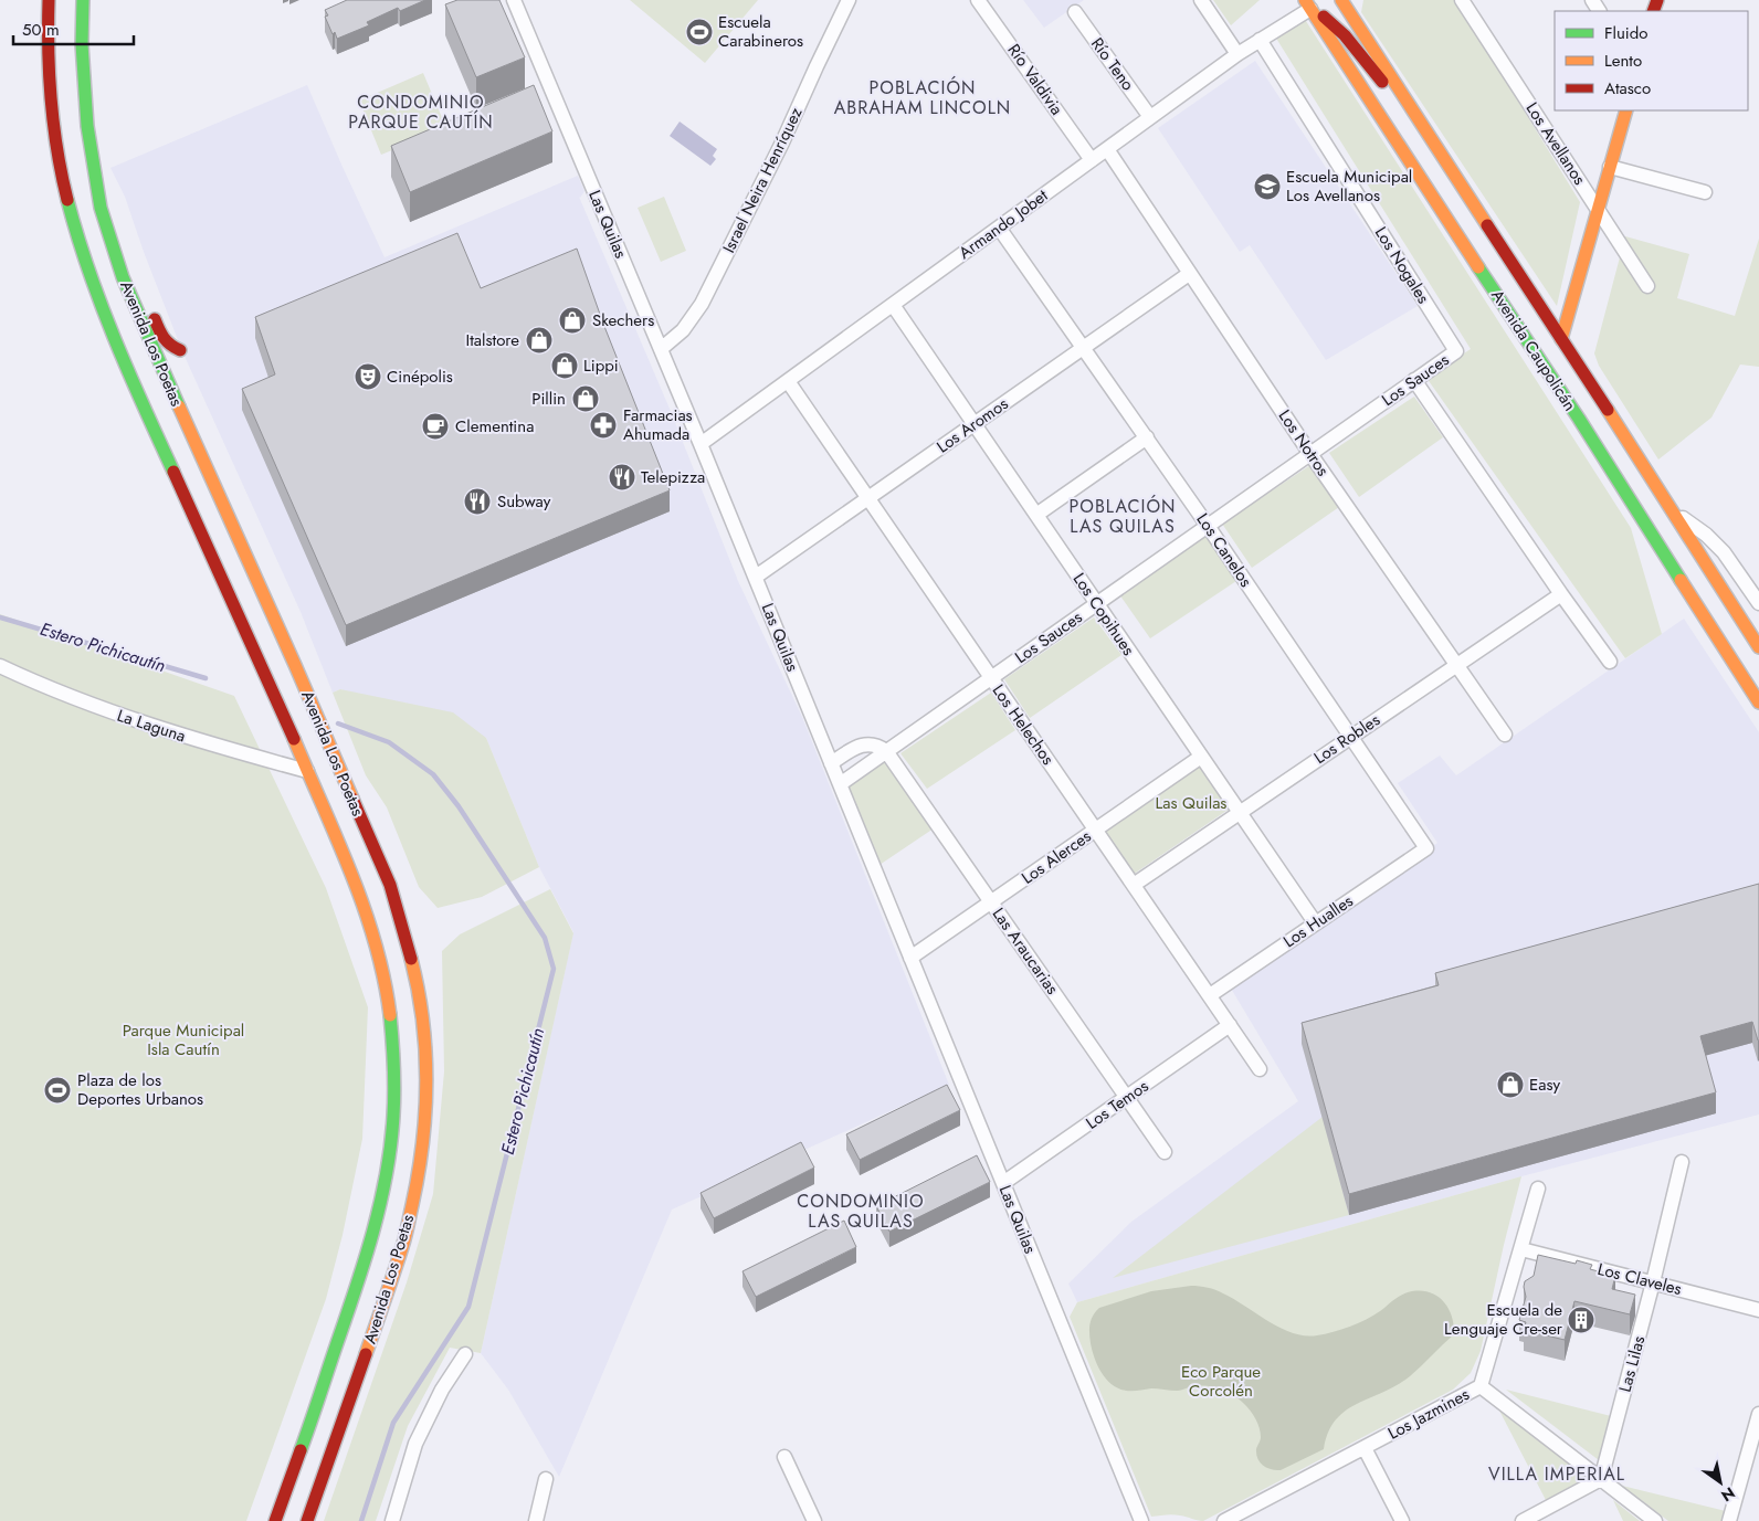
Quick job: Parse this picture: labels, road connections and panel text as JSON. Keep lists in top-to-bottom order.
{
  "streets": {
    "main road": ["Avenida Los Poetas", "Avenida Caupolicán"],
    "street": [
      "Río Teno",
      "Río Valdivia",
      "Los Avellanos",
      "Israel Neira Henríquez",
      "Las Quilas",
      "Armando Jobet",
      "Los Nogales",
      "Los Sauces",
      "Los Aromos",
      "Los Notros",
      "Los Canelos",
      "Los Copihues",
      "Los Helechos",
      "La Laguna",
      "Los Robles",
      "Los Alerces",
      "Los Hualles",
      "Las Araucarias",
      "Los Temos",
      "Los Claveles",
      "Las Lilas",
      "Los Jazmines"
    ]
  },
  "crossings": [
    ["Río Teno", "Armando Jobet"],
    ["Río Valdivia", "Armando Jobet"],
    ["Israel Neira Henríquez", "Las Quilas"],
    ["Las Quilas", "Armando Jobet"],
    ["Las Quilas", "Los Sauces"],
    ["Las Quilas", "Los Aromos"],
    ["Las Quilas", "Los Alerces"],
    ["Las Quilas", "Los Temos"],
    ["Armando Jobet", "Los Nogales"],
    ["Armando Jobet", "Avenida Caupolicán"],
    ["Armando Jobet", "Los Notros"],
    ["Armando Jobet", "Los Canelos"],
    ["Armando Jobet", "Los Copihues"],
    ["Armando Jobet", "Los Helechos"],
    ["Los Nogales", "Los Sauces"],
    ["Avenida Los Poetas", "La Laguna"],
    ["Los Sauces", "Los Notros"],
    ["Los Sauces", "Los Canelos"],
    ["Los Sauces", "Los Copihues"],
    ["Los Sauces", "Los Helechos"],
    ["Los Sauces", "Las Araucarias"],
    ["Los Aromos", "Los Notros"],
    ["Los Aromos", "Los Canelos"],
    ["Los Aromos", "Los Copihues"],
    ["Los Aromos", "Los Helechos"],
    ["Los Notros", "Los Robles"],
    ["Los Canelos", "Los Robles"],
    ["Los Canelos", "Los Hualles"],
    ["Los Copihues", "Los Robles"],
    ["Los Copihues", "Los Alerces"],
    ["Los Copihues", "Los Hualles"],
    ["Los Helechos", "Los Robles"],
    ["Los Helechos", "Los Alerces"],
    ["Los Helechos", "Los Hualles"],
    ["Los Helechos", "Los Temos"],
    ["Los Alerces", "Las Araucarias"],
    ["Las Araucarias", "Los Temos"],
    ["Los Claveles", "Las Lilas"],
    ["Los Claveles", "Los Jazmines"]
  ],
  "districts": [
    "POBLACIÓN ABRAHAM LINCOLN",
    "CONDOMINIO PARQUE CAUTÍN",
    "POBLACIÓN LAS QUILAS",
    "CONDOMINIO LAS QUILAS",
    "VILLA IMPERIAL"
  ],
  "water": ["Estero Pichicautín"],
  "parks": ["Las Quilas", "Parque Municipal Isla Cautín", "Eco Parque Corcolén"],
  "places": {
    "sports": ["Escuela Carabineros", "Plaza de los Deportes Urbanos"],
    "school or university": ["Escuela Municipal Los Avellanos"],
    "shop": [
      "Skechers",
      "Italstore",
      "Lippi",
      "Pillin",
      "Easy"
    ],
    "theatre": ["Cinépolis"],
    "pharmacy": ["Farmacias Ahumada"],
    "cafe": ["Clementina"],
    "restaurant": ["Telepizza", "Subway"],
    "building": ["Escuela de Lenguaje Cre-ser"]
  },
  "legend": ["Fluido", "Lento", "Atasco"],
  "scale_bar": "50 m",
  "north": "bottom right"
}
